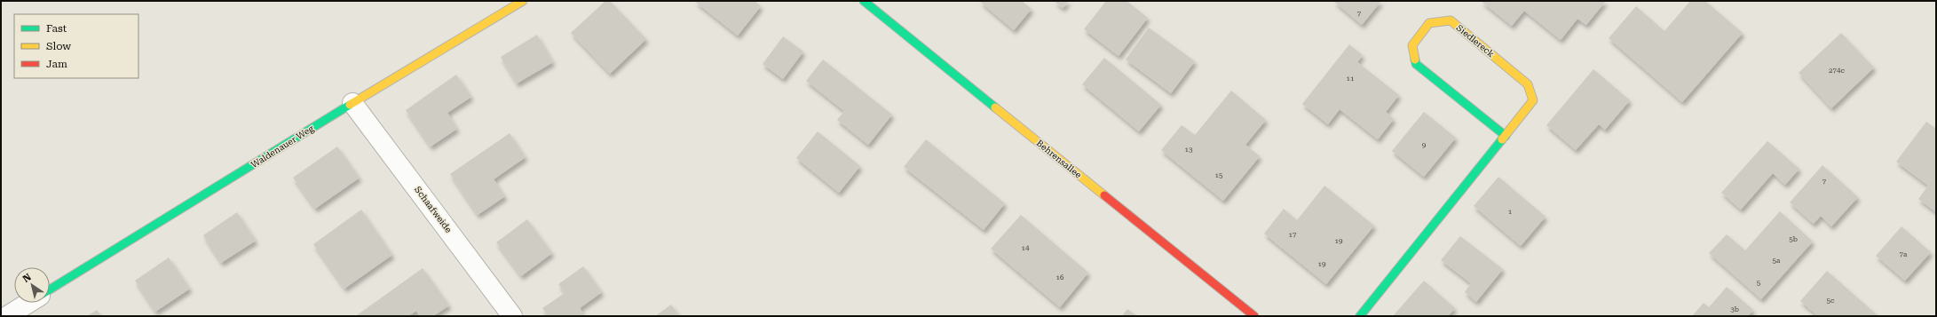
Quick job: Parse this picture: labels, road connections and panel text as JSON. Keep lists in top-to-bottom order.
{
  "streets": {
    "street": [
      "Siedlereck",
      "Waldenauer Weg",
      "Behrensallee",
      "Schaafweide"
    ]
  },
  "crossings": [
    ["Waldenauer Weg", "Schaafweide"]
  ],
  "house_numbers": [
    "7",
    "274c",
    "11",
    "9",
    "13",
    "15",
    "7",
    "1",
    "17",
    "5b",
    "19",
    "14",
    "7a",
    "5a",
    "19",
    "16",
    "5",
    "5c",
    "3b"
  ],
  "legend": ["Fast", "Slow", "Jam"],
  "north": "top left"
}
